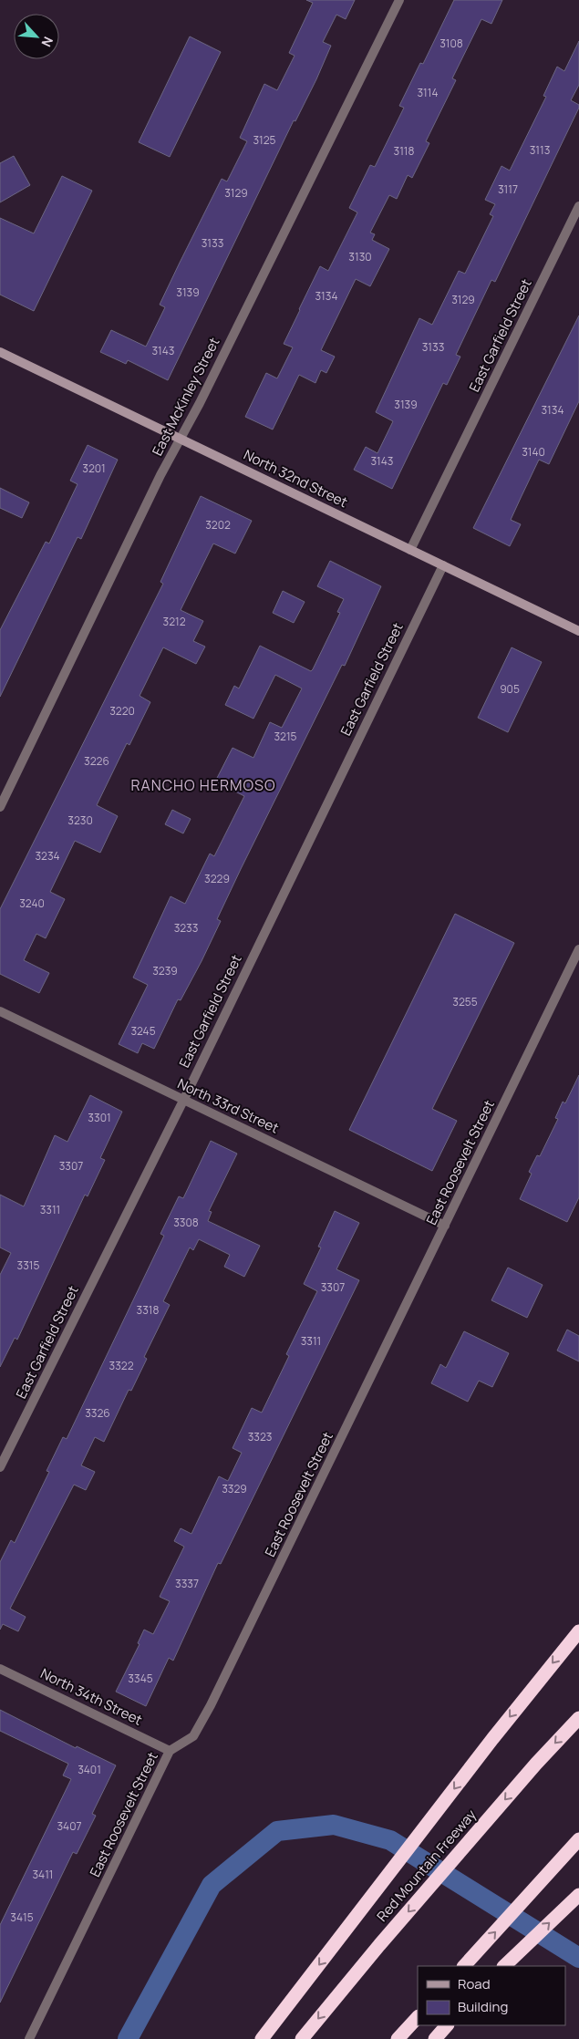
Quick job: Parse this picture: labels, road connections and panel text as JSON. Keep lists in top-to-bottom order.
{
  "streets": {
    "highway": ["Red Mountain Freeway"],
    "main road": ["North 32nd Street"],
    "street": [
      "East Garfield Street",
      "East McKinley Street",
      "North 33rd Street",
      "East Roosevelt Street",
      "North 34th Street"
    ]
  },
  "crossings": [
    ["East Garfield Street", "North 32nd Street"],
    ["East Garfield Street", "North 33rd Street"],
    ["East McKinley Street", "North 32nd Street"],
    ["North 33rd Street", "East Roosevelt Street"],
    ["East Roosevelt Street", "North 34th Street"]
  ],
  "districts": ["RANCHO HERMOSO"],
  "house_numbers": [
    "3108",
    "3114",
    "3125",
    "3113",
    "3118",
    "3117",
    "3129",
    "3133",
    "3130",
    "3139",
    "3134",
    "3129",
    "3133",
    "3143",
    "3139",
    "3134",
    "3140",
    "3143",
    "3201",
    "3202",
    "3212",
    "905",
    "3220",
    "3215",
    "3226",
    "3230",
    "3234",
    "3229",
    "3240",
    "3233",
    "3239",
    "3255",
    "3245",
    "3301",
    "3307",
    "3311",
    "3308",
    "3315",
    "3307",
    "3318",
    "3311",
    "3322",
    "3326",
    "3323",
    "3329",
    "3337",
    "3345",
    "3401",
    "3407",
    "3411",
    "3415"
  ],
  "legend": ["Road", "Building"],
  "north": "bottom right"
}
